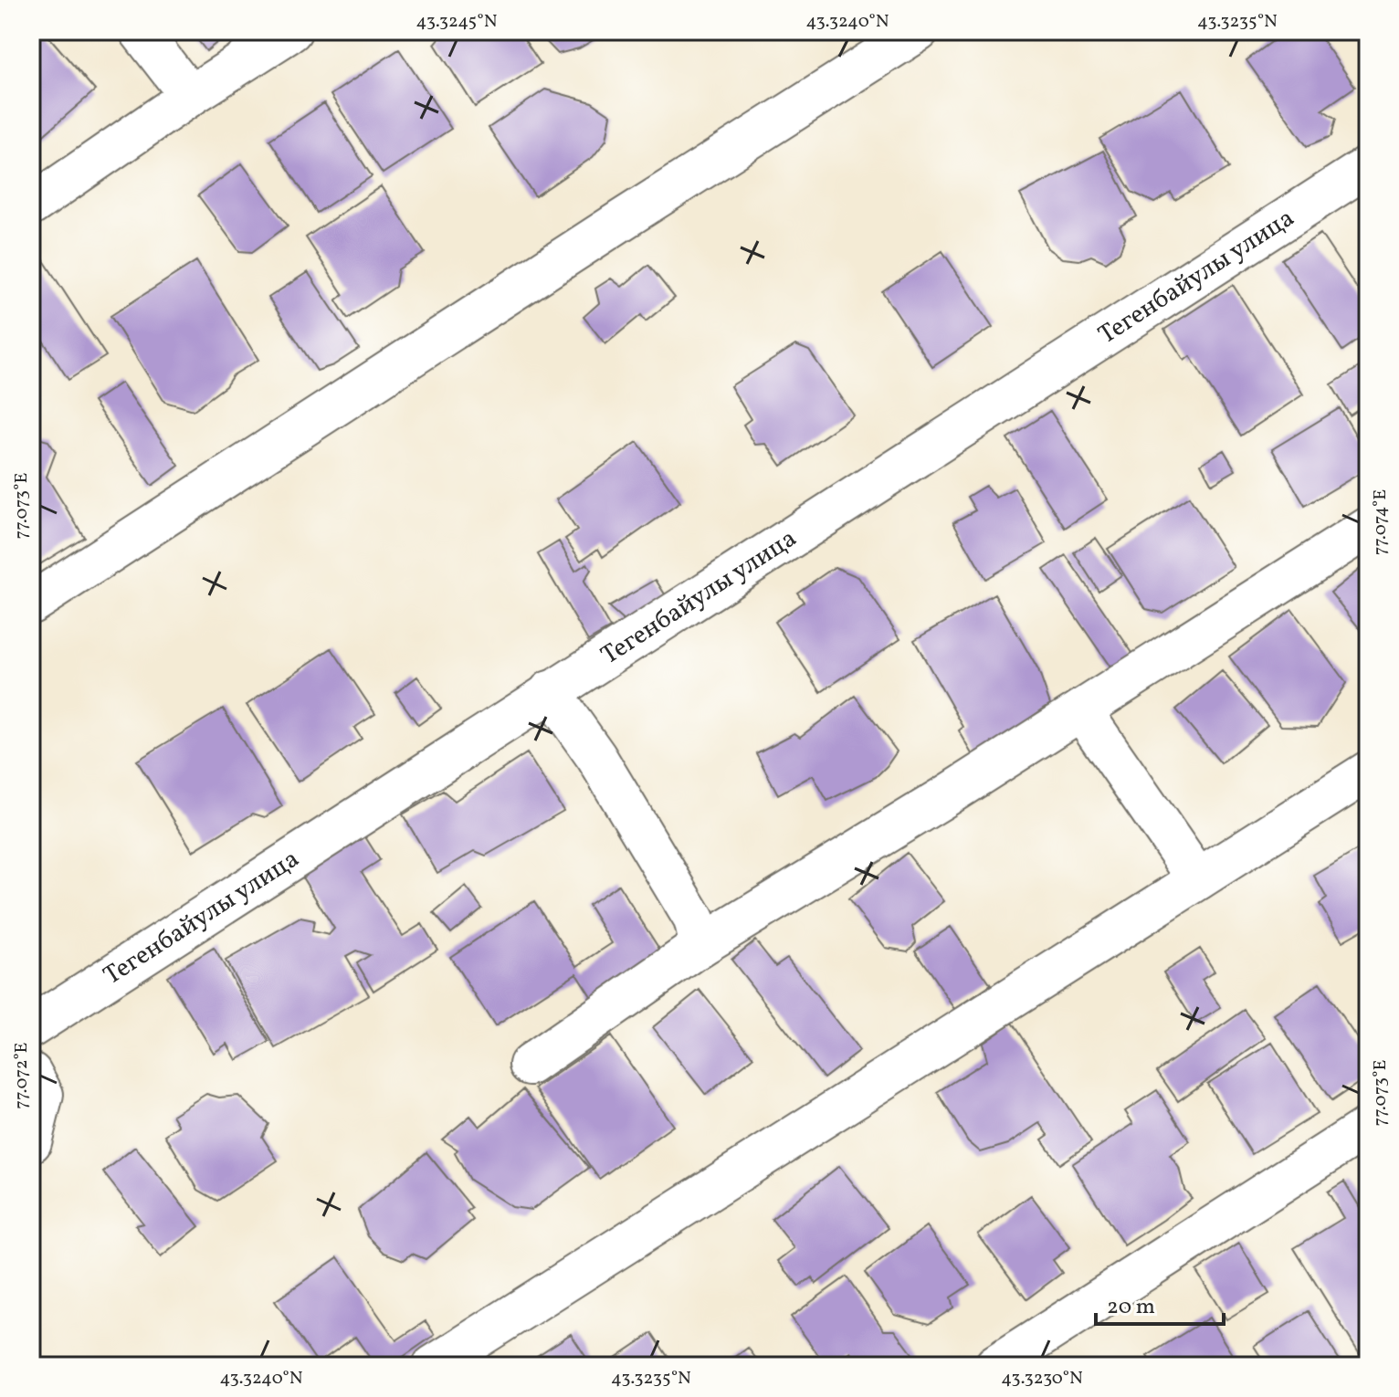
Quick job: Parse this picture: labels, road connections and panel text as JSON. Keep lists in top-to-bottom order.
{
  "streets": {
    "street": ["Тегенбайулы улица"]
  },
  "scale_bar": "20 m",
  "coordinates": [
    "43.3245°N",
    "43.3240°N",
    "43.3235°N",
    "77.073°E",
    "77.074°E",
    "77.072°E",
    "43.3230°N"
  ]
}
